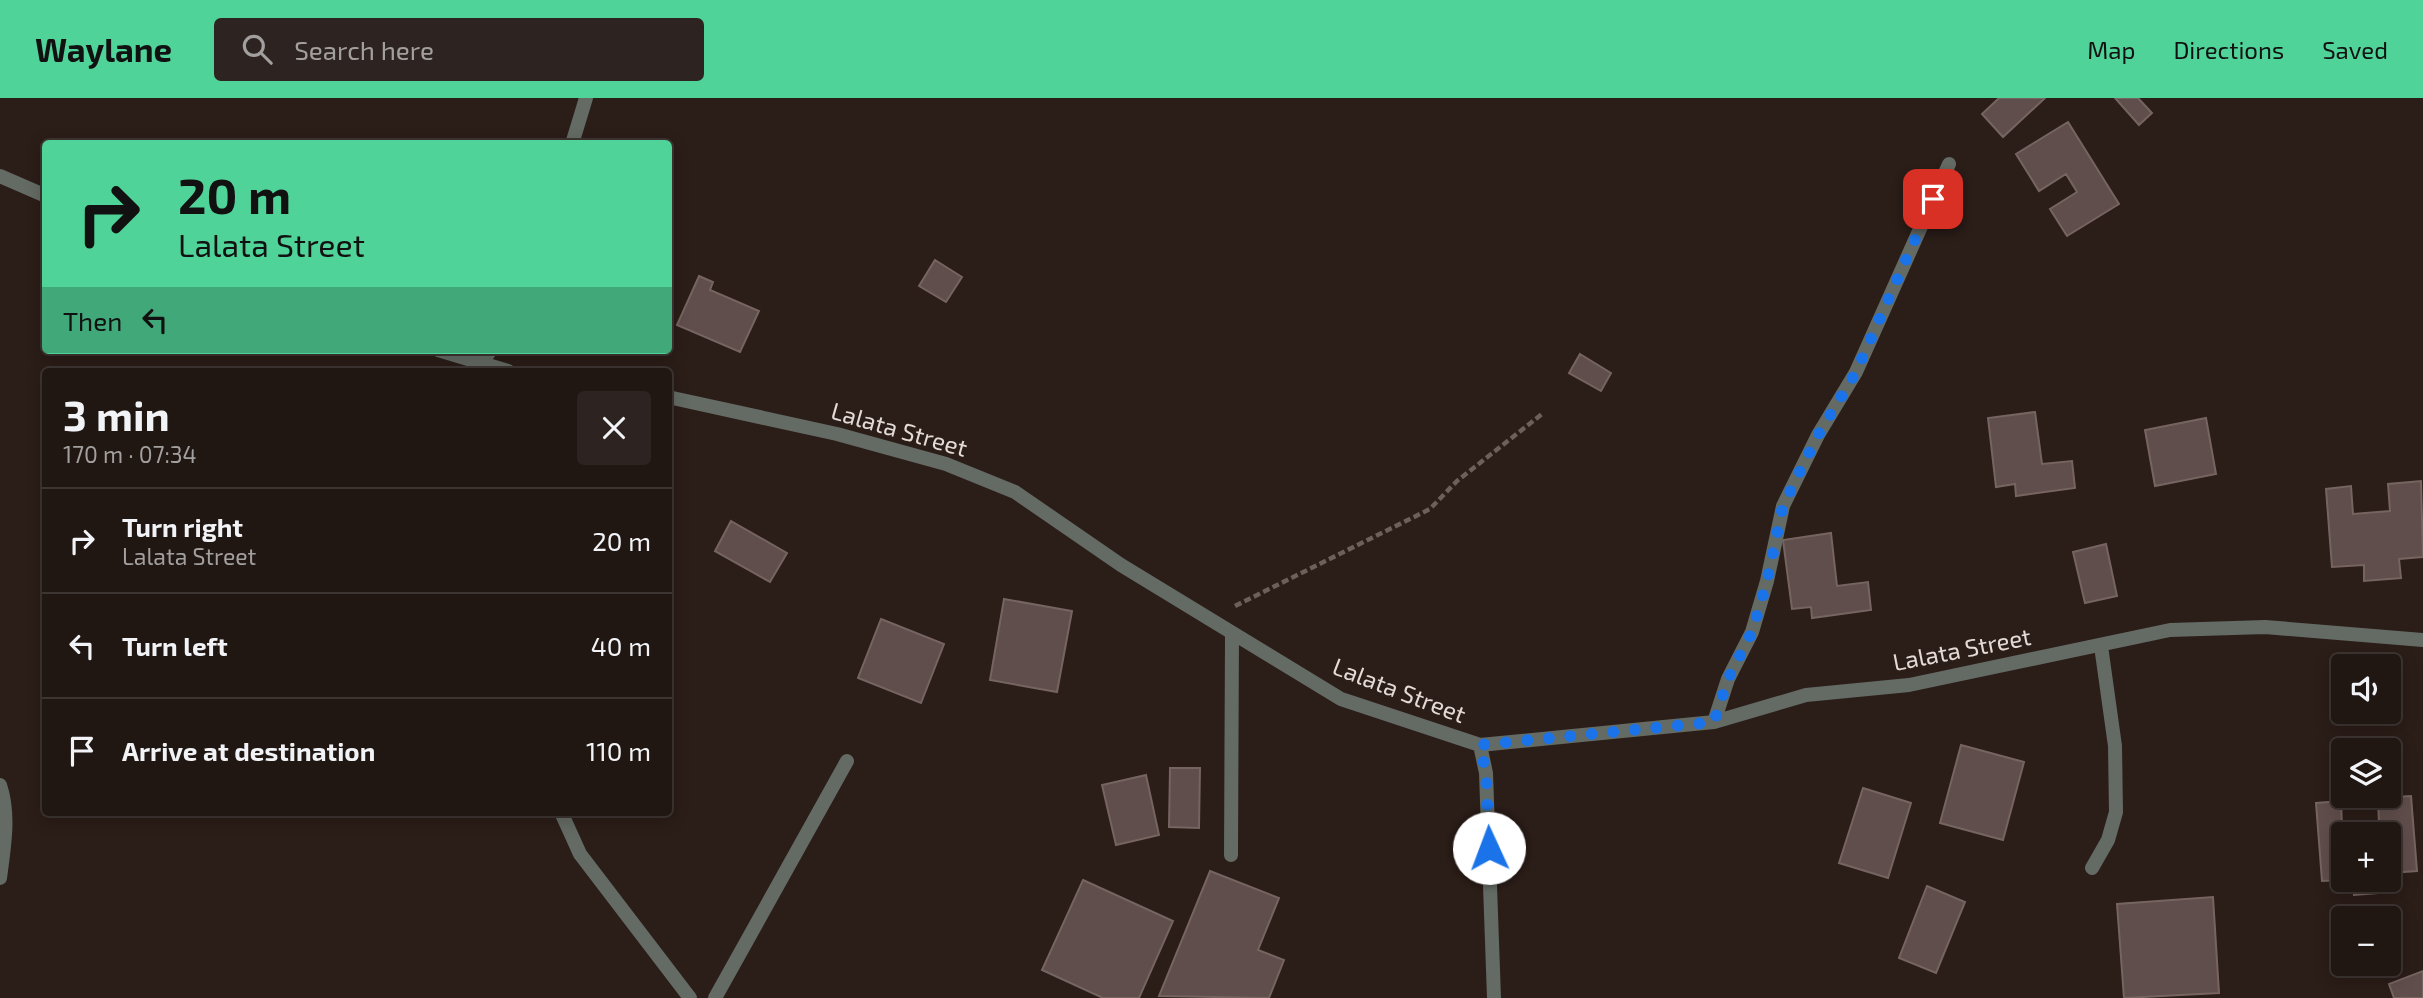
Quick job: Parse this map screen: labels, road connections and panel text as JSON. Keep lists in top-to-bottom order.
{
  "streets": {
    "street": ["Lalata Street"]
  },
  "page": {
    "header": "Waylane",
    "search": "Search here",
    "nav": ["Map", "Directions", "Saved"],
    "turn": ["20 m", "Lalata Street"],
    "then": "Then",
    "heading": ["3 min", "170 m · 07:34"],
    "list": [
      {
        "name": "Turn right",
        "note": "Lalata Street",
        "value": "20 m"
      },
      {
        "name": "Turn left",
        "value": "40 m"
      },
      {
        "name": "Arrive at destination",
        "value": "110 m"
      }
    ],
    "map_buttons": ["+", "−"]
  }
}
